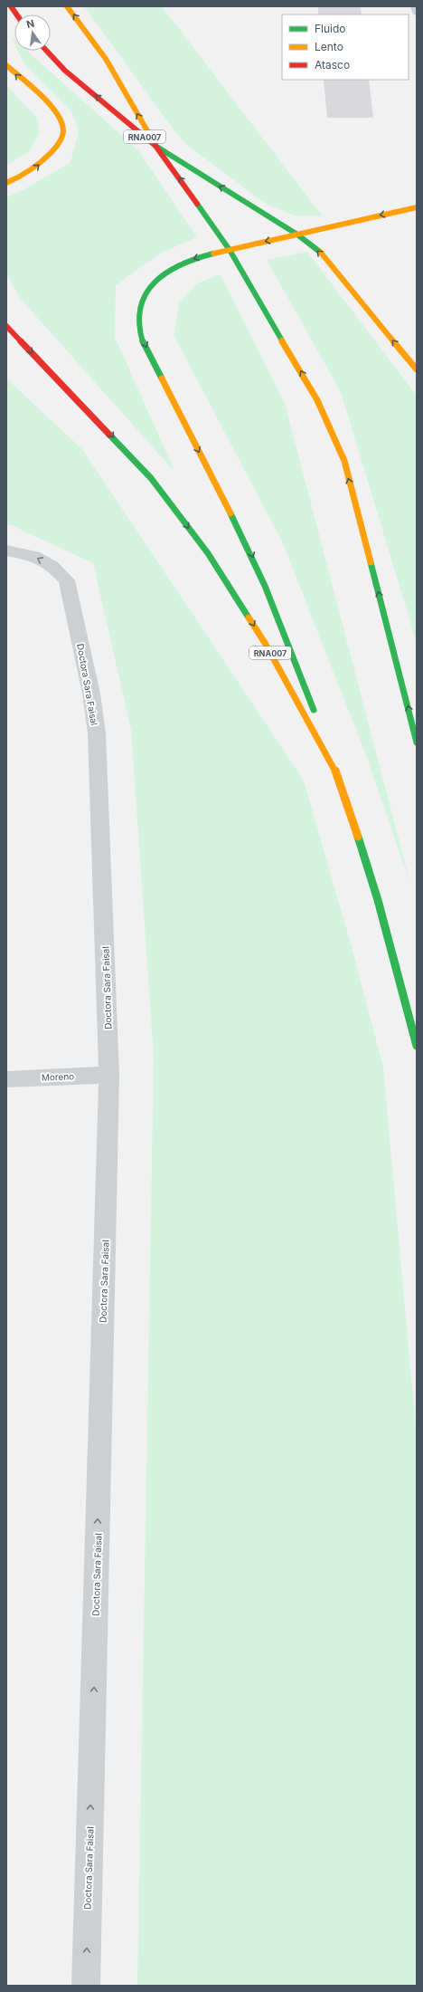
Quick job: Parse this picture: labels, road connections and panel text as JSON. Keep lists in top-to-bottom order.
{
  "streets": {
    "main road": ["RNA007"],
    "street": ["Doctora Sara Faisal", "Moreno"]
  },
  "crossings": [
    ["Doctora Sara Faisal", "Moreno"]
  ],
  "one_way": ["Doctora Sara Faisal"],
  "legend": ["Fluido", "Lento", "Atasco"],
  "north": "top"
}
